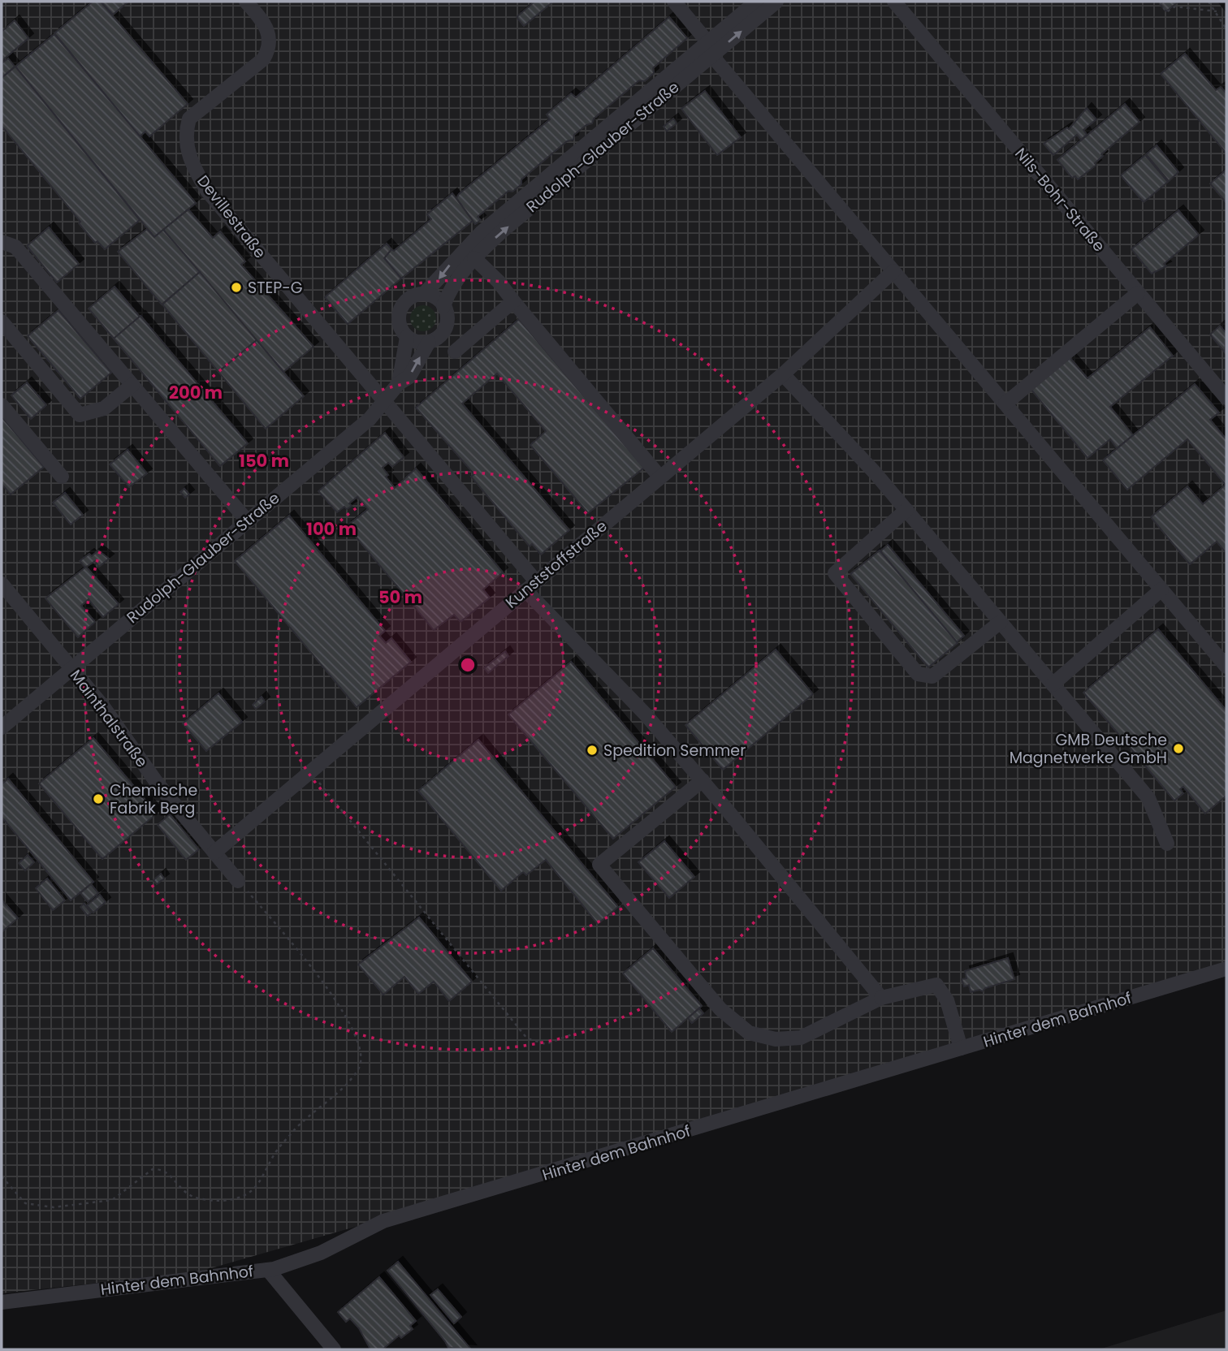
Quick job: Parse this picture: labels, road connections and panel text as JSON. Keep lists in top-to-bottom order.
{
  "streets": {
    "street": [
      "Rudolph-Glauber-Straße",
      "Nils-Bohr-Straße",
      "Devillestraße",
      "Kunststoffstraße",
      "Mainthalstraße",
      "Hinter dem Bahnhof"
    ]
  },
  "crossings": [
    ["Rudolph-Glauber-Straße", "Devillestraße"],
    ["Rudolph-Glauber-Straße", "Mainthalstraße"],
    ["Kunststoffstraße", "Mainthalstraße"]
  ],
  "places": [
    "STEP-G",
    "GMB Deutsche Magnetwerke GmbH",
    "Spedition Semmer",
    "Chemische Fabrik Berg"
  ],
  "rings": [
    "200 m",
    "150 m",
    "100 m",
    "50 m"
  ]
}
